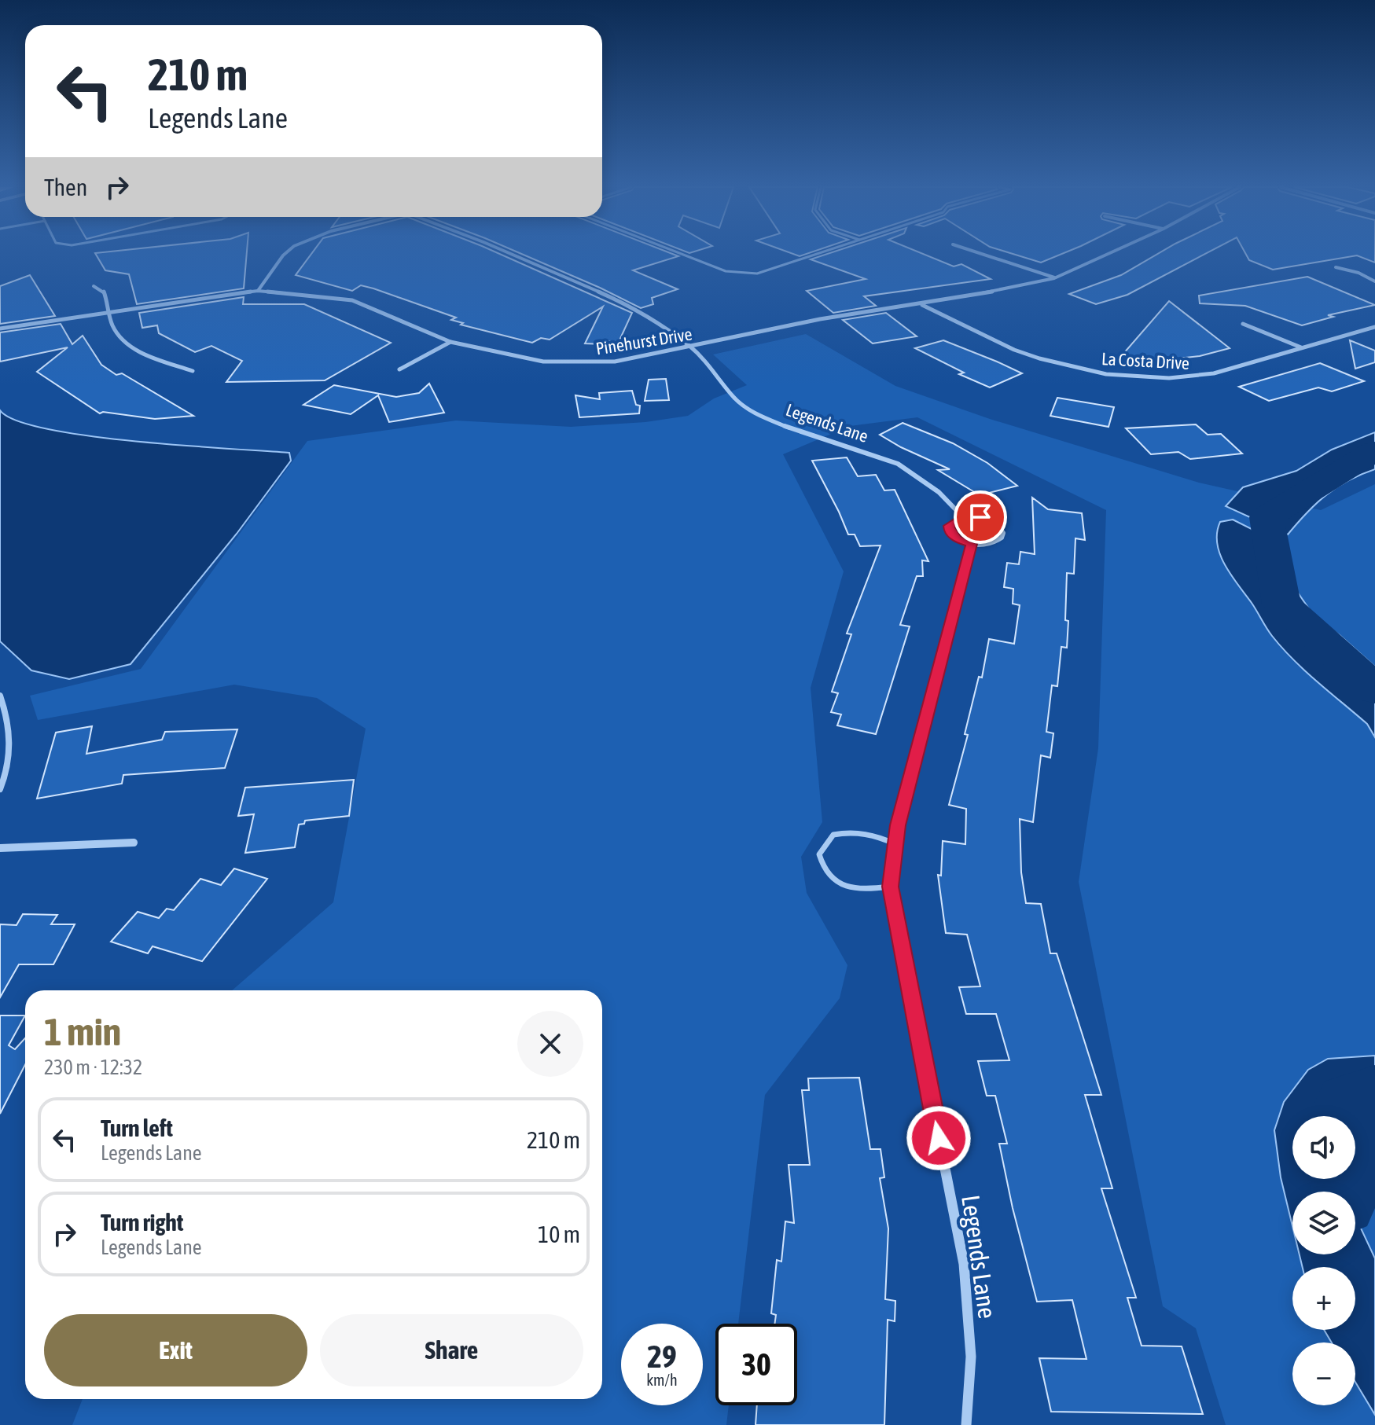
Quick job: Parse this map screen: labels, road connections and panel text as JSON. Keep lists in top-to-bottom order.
{
  "streets": {
    "street": ["Pinehurst Drive", "La Costa Drive", "Legends Lane"]
  },
  "crossings": [
    ["Pinehurst Drive", "La Costa Drive"],
    ["Pinehurst Drive", "Legends Lane"]
  ],
  "page": {
    "turn": ["210 m", "Legends Lane"],
    "then": "Then",
    "heading": ["1 min", "230 m · 12:32"],
    "list": [
      {
        "name": "Turn left",
        "note": "Legends Lane",
        "value": "210 m"
      },
      {
        "name": "Turn right",
        "note": "Legends Lane",
        "value": "10 m"
      }
    ],
    "map_buttons": ["+", "−"],
    "buttons": ["Exit", "Share"],
    "speed": "29 km/h",
    "limit": "30"
  }
}
